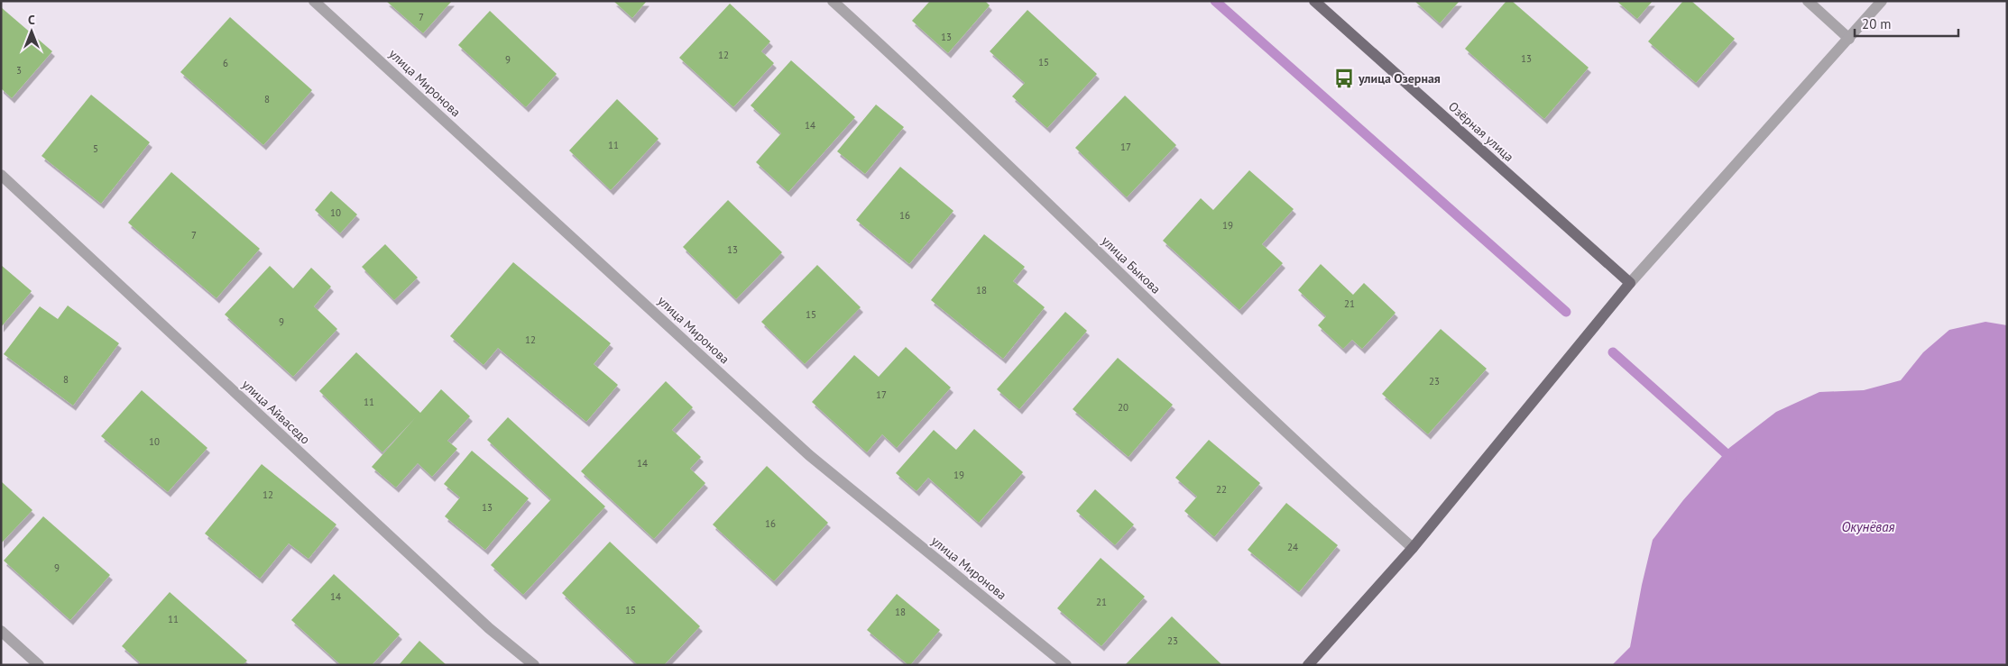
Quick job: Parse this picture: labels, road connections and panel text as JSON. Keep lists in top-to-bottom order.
{
  "streets": {
    "main road": ["Озёрная улица"],
    "street": ["улица Миронова", "улица Быкова", "улица Айваседо"]
  },
  "water": ["Окунёвая"],
  "places": {
    "bus stop": ["улица Озерная"]
  },
  "house_numbers": [
    "7",
    "13",
    "12",
    "13",
    "9",
    "15",
    "6",
    "3",
    "8",
    "14",
    "11",
    "17",
    "5",
    "10",
    "16",
    "19",
    "7",
    "13",
    "18",
    "21",
    "15",
    "9",
    "12",
    "8",
    "23",
    "17",
    "11",
    "20",
    "10",
    "14",
    "19",
    "22",
    "12",
    "13",
    "16",
    "24",
    "9",
    "14",
    "21",
    "15",
    "18",
    "11",
    "23"
  ],
  "scale_bar": "20 m",
  "north": "top"
}
